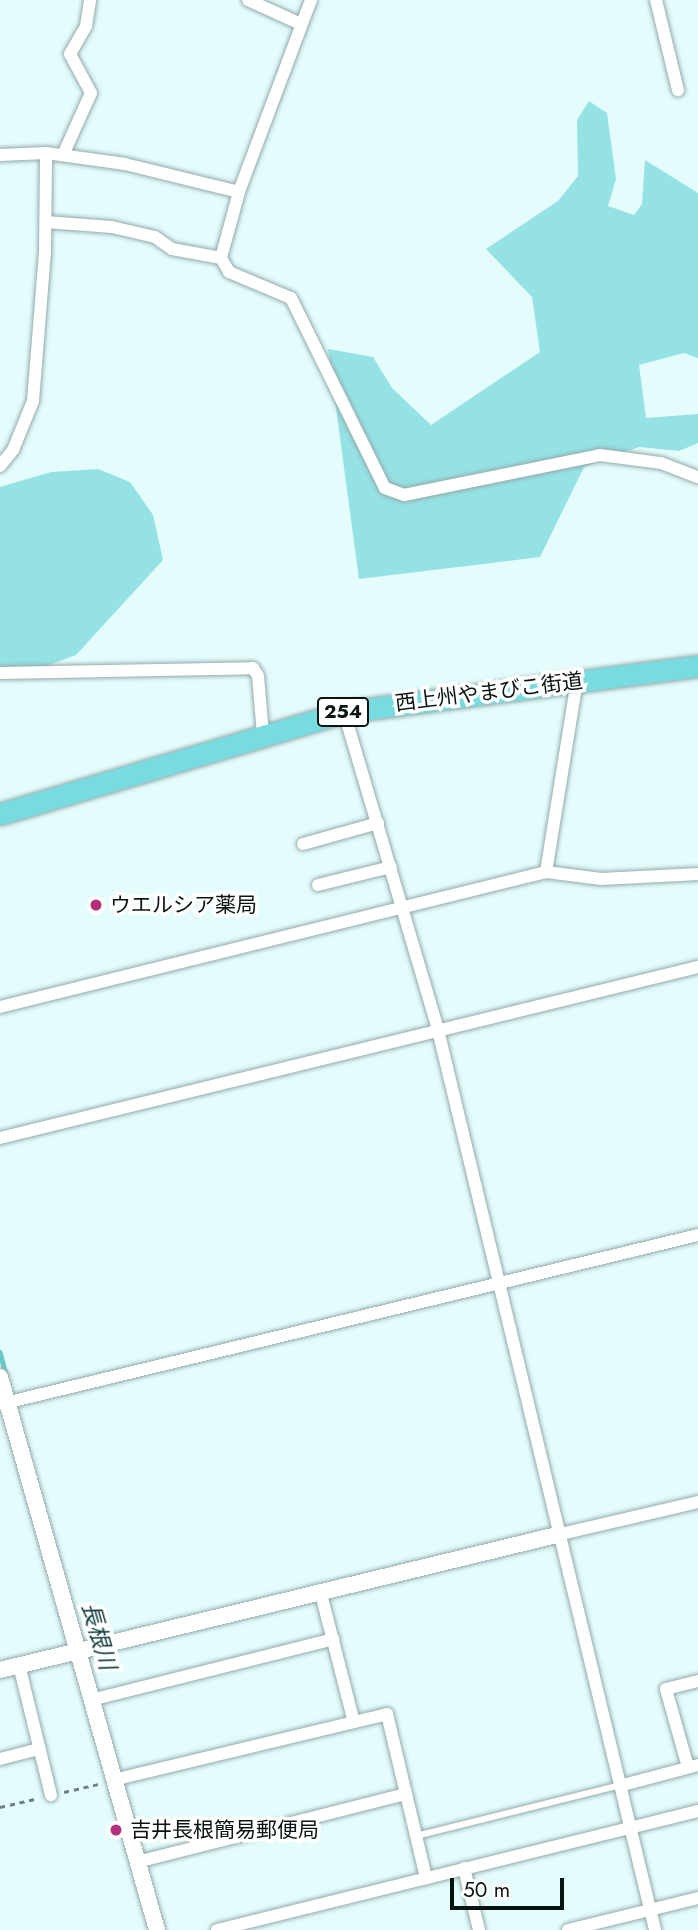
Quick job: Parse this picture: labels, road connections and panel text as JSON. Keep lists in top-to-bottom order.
{
  "streets": {
    "highway": ["西上州やまびこ街道", "254"]
  },
  "water": ["長根川"],
  "places": ["ウエルシア薬局", "吉井長根簡易郵便局"],
  "scale_bar": "50 m"
}
